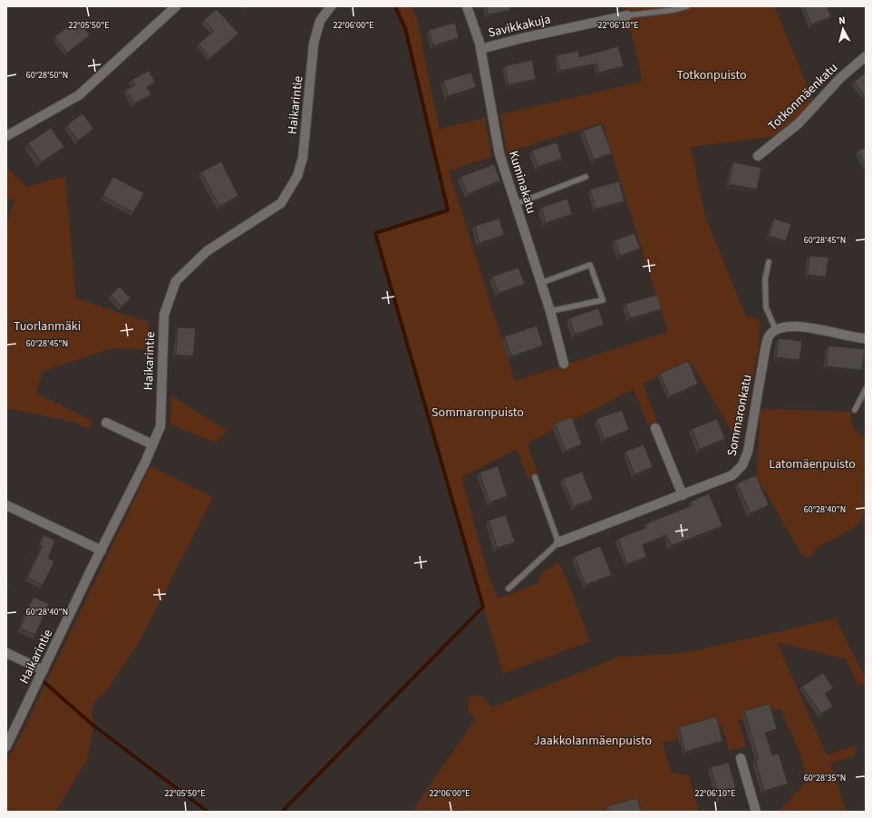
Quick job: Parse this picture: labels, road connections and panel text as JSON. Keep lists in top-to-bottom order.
{
  "streets": {
    "street": [
      "Savikkakuja",
      "Totkonmäenkatu",
      "Haikarintie",
      "Kuminakatu",
      "Sommaronkatu"
    ]
  },
  "crossings": [
    ["Savikkakuja", "Kuminakatu"]
  ],
  "parks": [
    "Totkonpuisto",
    "Tuorlanmäki",
    "Sommaronpuisto",
    "Latomäenpuisto",
    "Jaakkolanmäenpuisto"
  ],
  "north": "top",
  "coordinates": [
    "22°05'50\"E",
    "22°06'00\"E",
    "22°06'10\"E",
    "60°28'50\"N",
    "60°28'45\"N",
    "60°28'40\"N",
    "60°28'35\"N"
  ]
}
